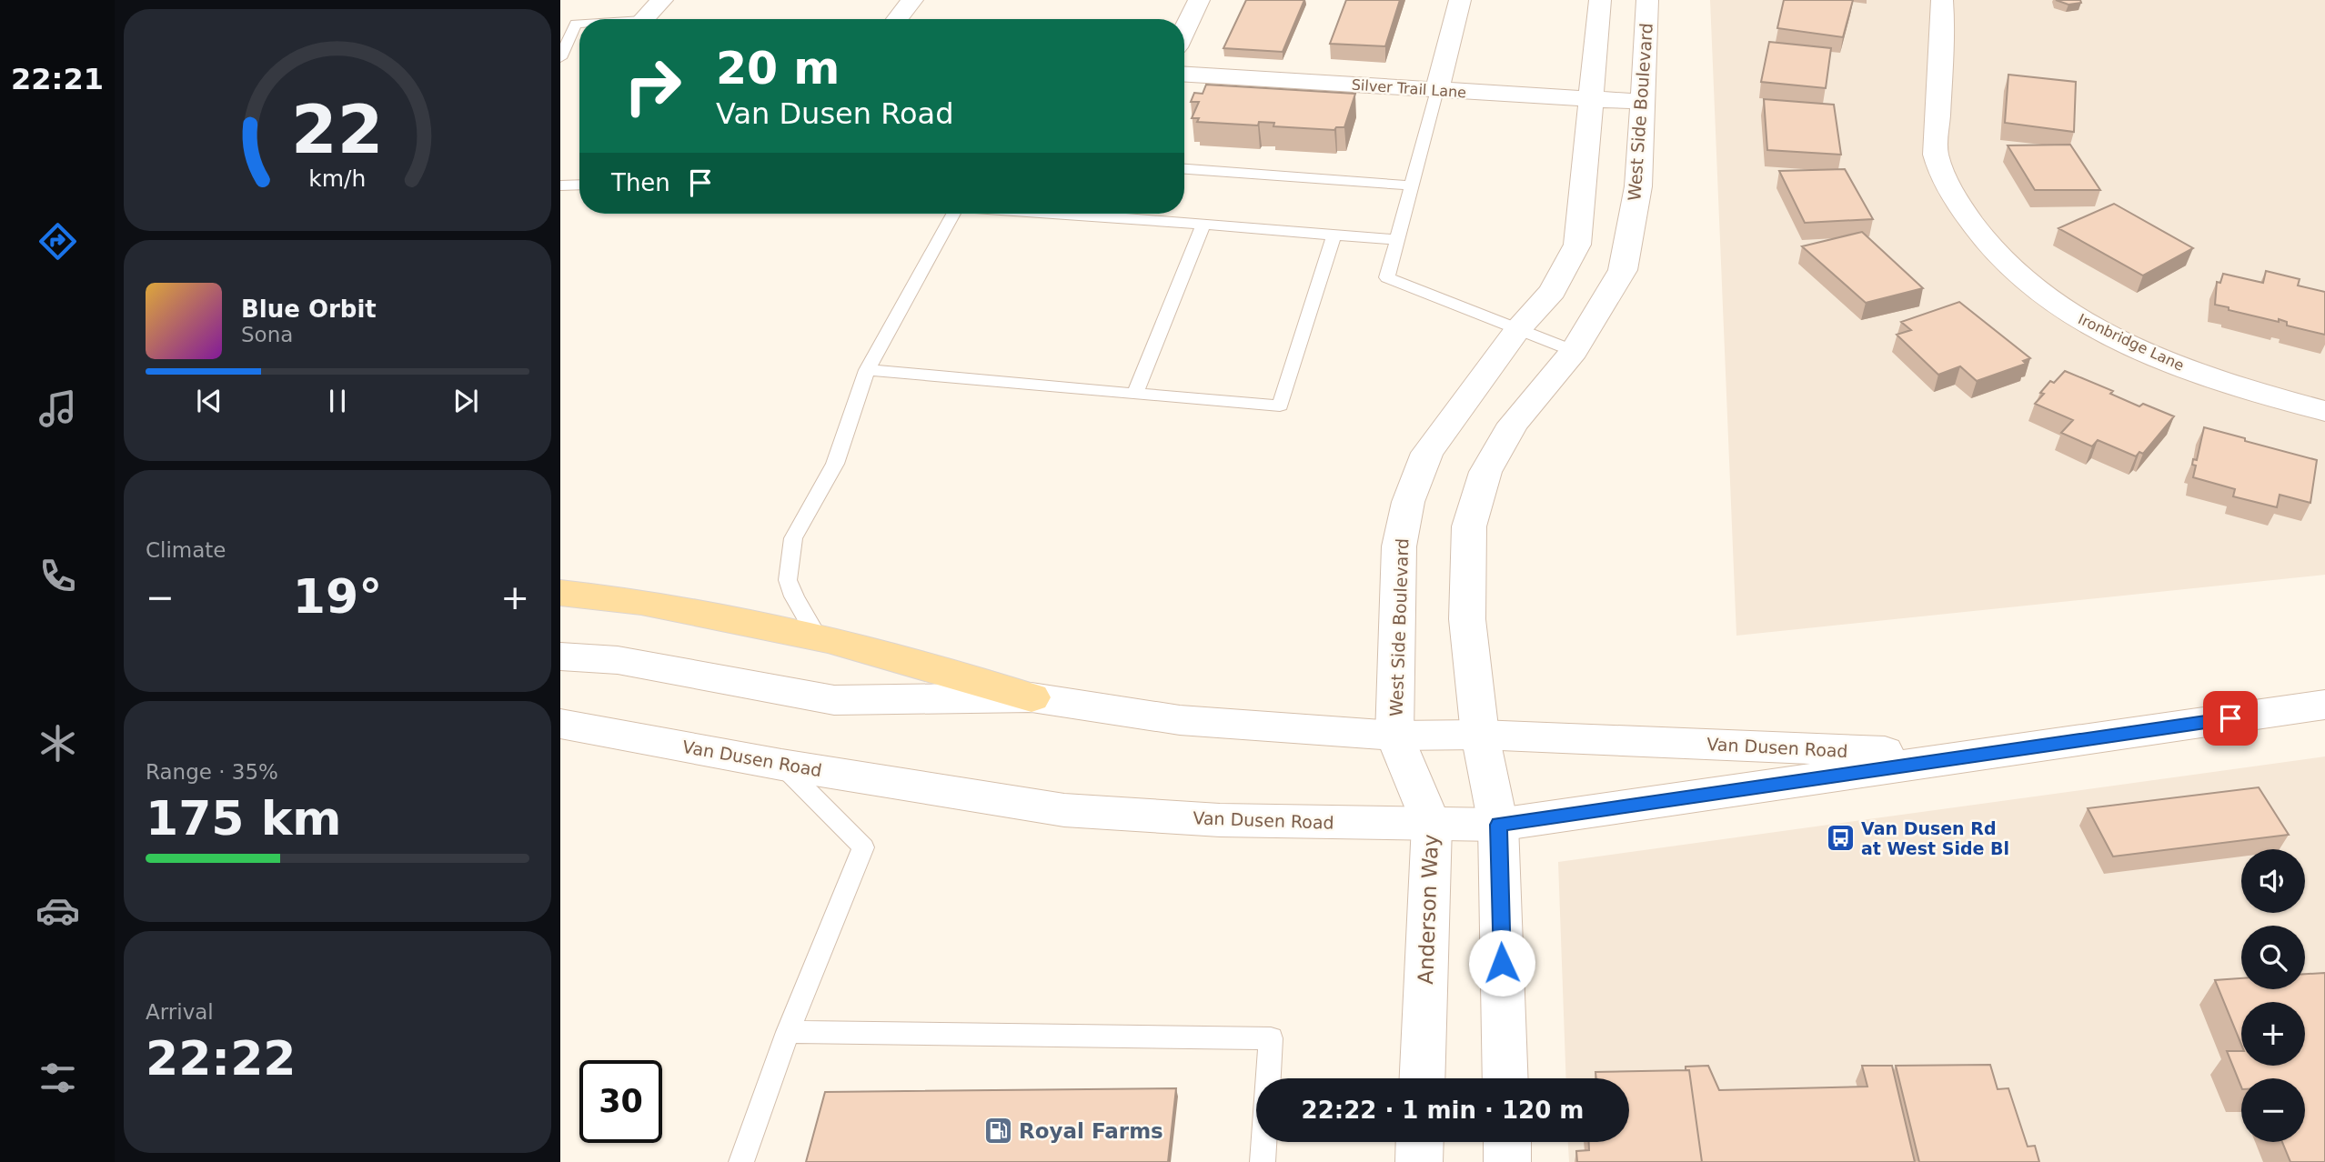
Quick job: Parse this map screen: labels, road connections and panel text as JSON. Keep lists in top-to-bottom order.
{
  "streets": {
    "street": [
      "Silver Trail Lane",
      "West Side Boulevard",
      "Ironbridge Lane",
      "Van Dusen Road",
      "Anderson Way"
    ]
  },
  "crossings": [
    ["Silver Trail Lane", "West Side Boulevard"],
    ["West Side Boulevard", "Van Dusen Road"],
    ["West Side Boulevard", "Anderson Way"],
    ["Van Dusen Road", "Anderson Way"]
  ],
  "places": {
    "bus stop": ["Van Dusen Rd at West Side Bl"],
    "fuel station": ["Royal Farms"]
  },
  "page": {
    "tabs": "22:21",
    "turn": ["20 m", "Van Dusen Road"],
    "then": "Then",
    "song": ["Blue Orbit", "Sona"],
    "tile": [
      "Climate",
      ["Range · 35%", "175 km"],
      ["Arrival", "22:22"]
    ],
    "heat": ["−", "19°", "+"],
    "map_buttons": ["+", "−"],
    "limit": "30",
    "trip": "22:22 · 1 min · 120 m",
    "gauge": ["22", "km/h"]
  }
}
